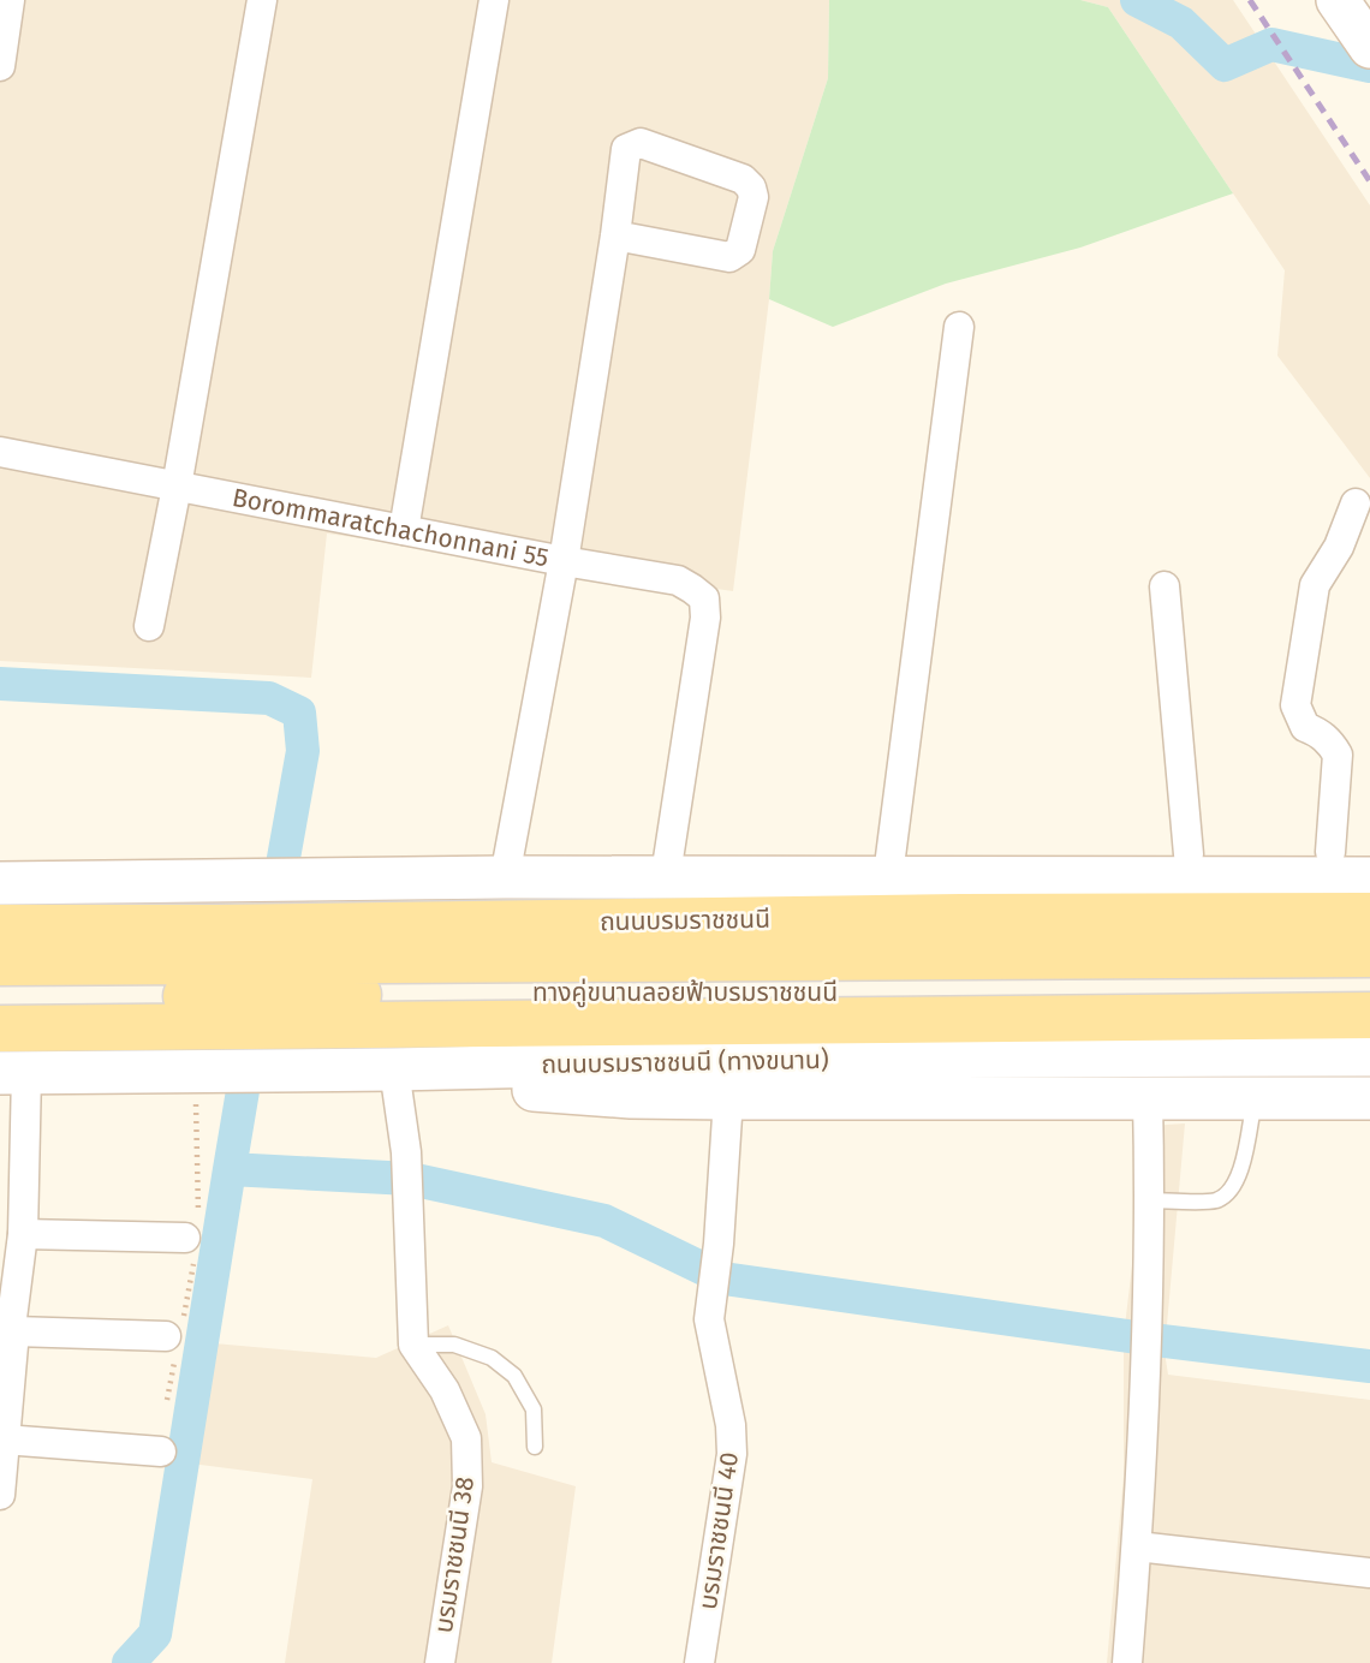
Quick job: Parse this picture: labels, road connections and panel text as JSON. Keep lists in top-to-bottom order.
{
  "streets": {
    "main road": ["ถนนบรมราชชนนี", "ทางคู่ขนานลอยฟ้าบรมราชชนนี", "ถนนบรมราชชนนี (ทางขนาน)"],
    "street": ["Borommaratchachonnani 55", "บรมราชชนนี 40", "บรมราชชนนี 38"]
  }
}
